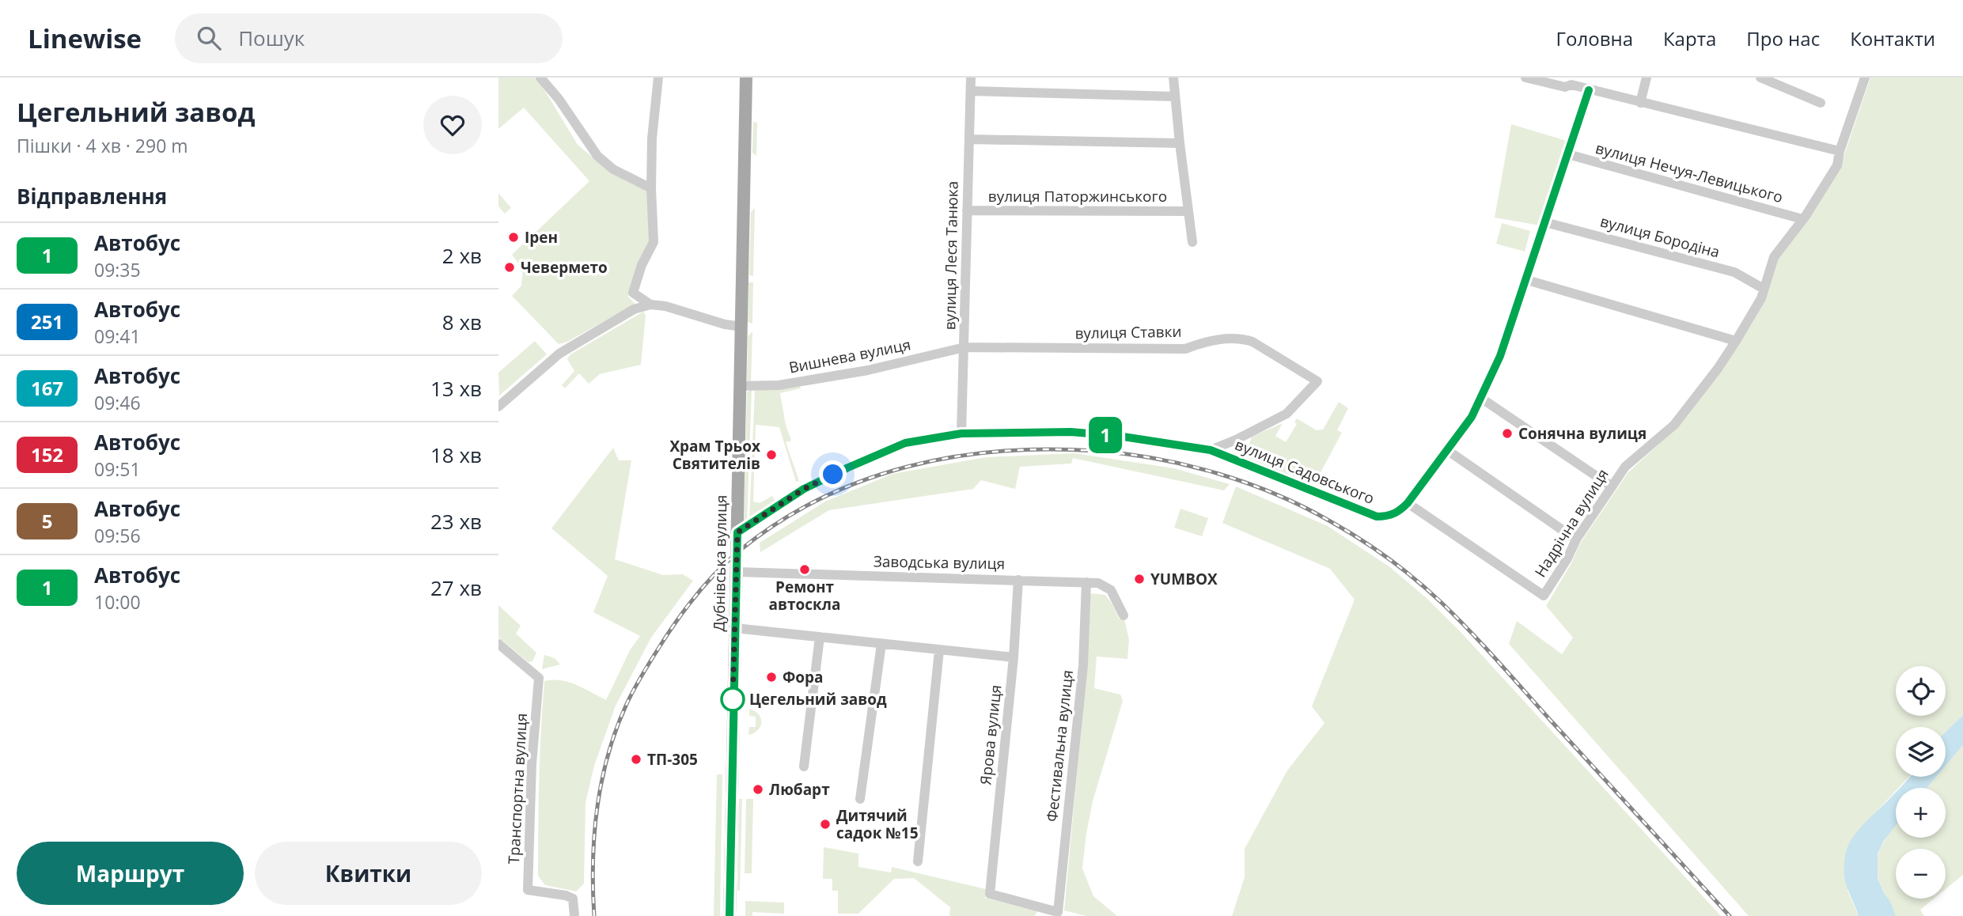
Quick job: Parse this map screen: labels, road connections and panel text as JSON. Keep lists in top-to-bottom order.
{
  "streets": {
    "main road": ["Дубнівська вулиця"],
    "street": [
      "вулиця Нечуя-Левицького",
      "вулиця Паторжинського",
      "вулиця Бородіна",
      "вулиця Леся Танюка",
      "вулиця Ставки",
      "Вишнева вулиця",
      "вулиця Садовського",
      "Надрічна вулиця",
      "Заводська вулиця",
      "Ярова вулиця",
      "Фестивальна вулиця",
      "Транспортна вулиця"
    ]
  },
  "crossings": [
    ["вулиця Нечуя-Левицького", "Надрічна вулиця"],
    ["вулиця Паторжинського", "вулиця Леся Танюка"],
    ["вулиця Бородіна", "Надрічна вулиця"],
    ["вулиця Леся Танюка", "вулиця Ставки"],
    ["вулиця Леся Танюка", "Вишнева вулиця"],
    ["вулиця Леся Танюка", "вулиця Садовського"],
    ["вулиця Ставки", "Вишнева вулиця"],
    ["вулиця Ставки", "вулиця Садовського"],
    ["Вишнева вулиця", "Дубнівська вулиця"],
    ["вулиця Садовського", "Надрічна вулиця"],
    ["вулиця Садовського", "Дубнівська вулиця"],
    ["Заводська вулиця", "Дубнівська вулиця"],
    ["Заводська вулиця", "Ярова вулиця"],
    ["Заводська вулиця", "Фестивальна вулиця"],
    ["Ярова вулиця", "Фестивальна вулиця"]
  ],
  "places": [
    "Ірен",
    "Чевермето",
    "Сонячна вулиця",
    "Храм Трьох Святителів",
    "Ремонт автоскла",
    "YUMBOX",
    "Фора",
    "Цегельний завод",
    "ТП-305",
    "Любарт",
    "Дитячий садок №15"
  ],
  "lines": ["bus line 1"],
  "page": {
    "header": "Linewise",
    "search": "Пошук",
    "nav": [
      "Головна",
      "Карта",
      "Про нас",
      "Контакти"
    ],
    "heading": [
      ["Цегельний завод", "Пішки · 4 хв · 290 m"],
      "Відправлення"
    ],
    "on_map": "1",
    "list": [
      {
        "mark": "1",
        "name": "Автобус",
        "note": "09:35",
        "value": "2 хв"
      },
      {
        "mark": "251",
        "name": "Автобус",
        "note": "09:41",
        "value": "8 хв"
      },
      {
        "mark": "167",
        "name": "Автобус",
        "note": "09:46",
        "value": "13 хв"
      },
      {
        "mark": "152",
        "name": "Автобус",
        "note": "09:51",
        "value": "18 хв"
      },
      {
        "mark": "5",
        "name": "Автобус",
        "note": "09:56",
        "value": "23 хв"
      },
      {
        "mark": "1",
        "name": "Автобус",
        "note": "10:00",
        "value": "27 хв"
      }
    ],
    "map_buttons": ["+", "−"],
    "buttons": ["Маршрут", "Квитки"]
  }
}
